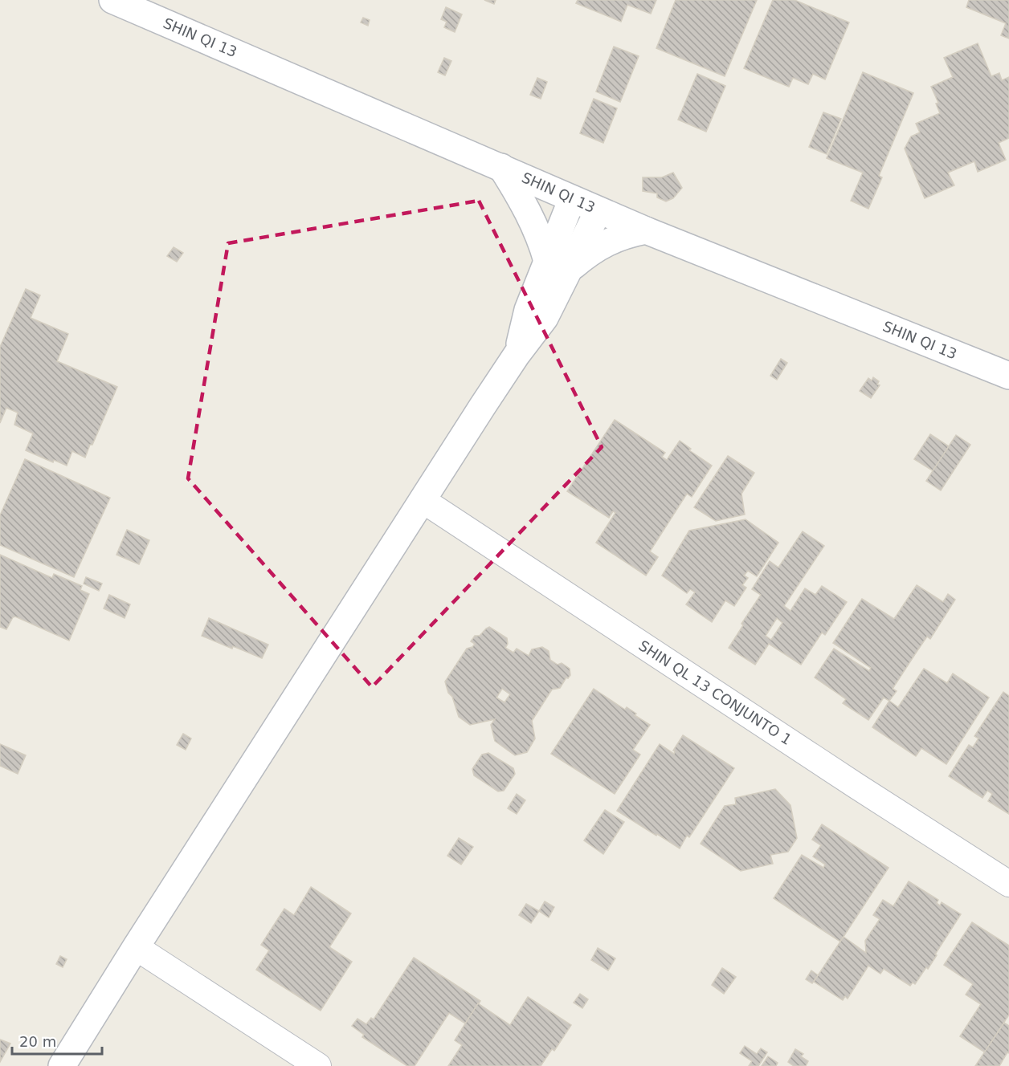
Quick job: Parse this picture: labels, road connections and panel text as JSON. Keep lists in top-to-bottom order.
{
  "streets": {
    "street": ["SHIN QI 13", "SHIN QL 13 CONJUNTO 1"]
  },
  "scale_bar": "20 m"
}
